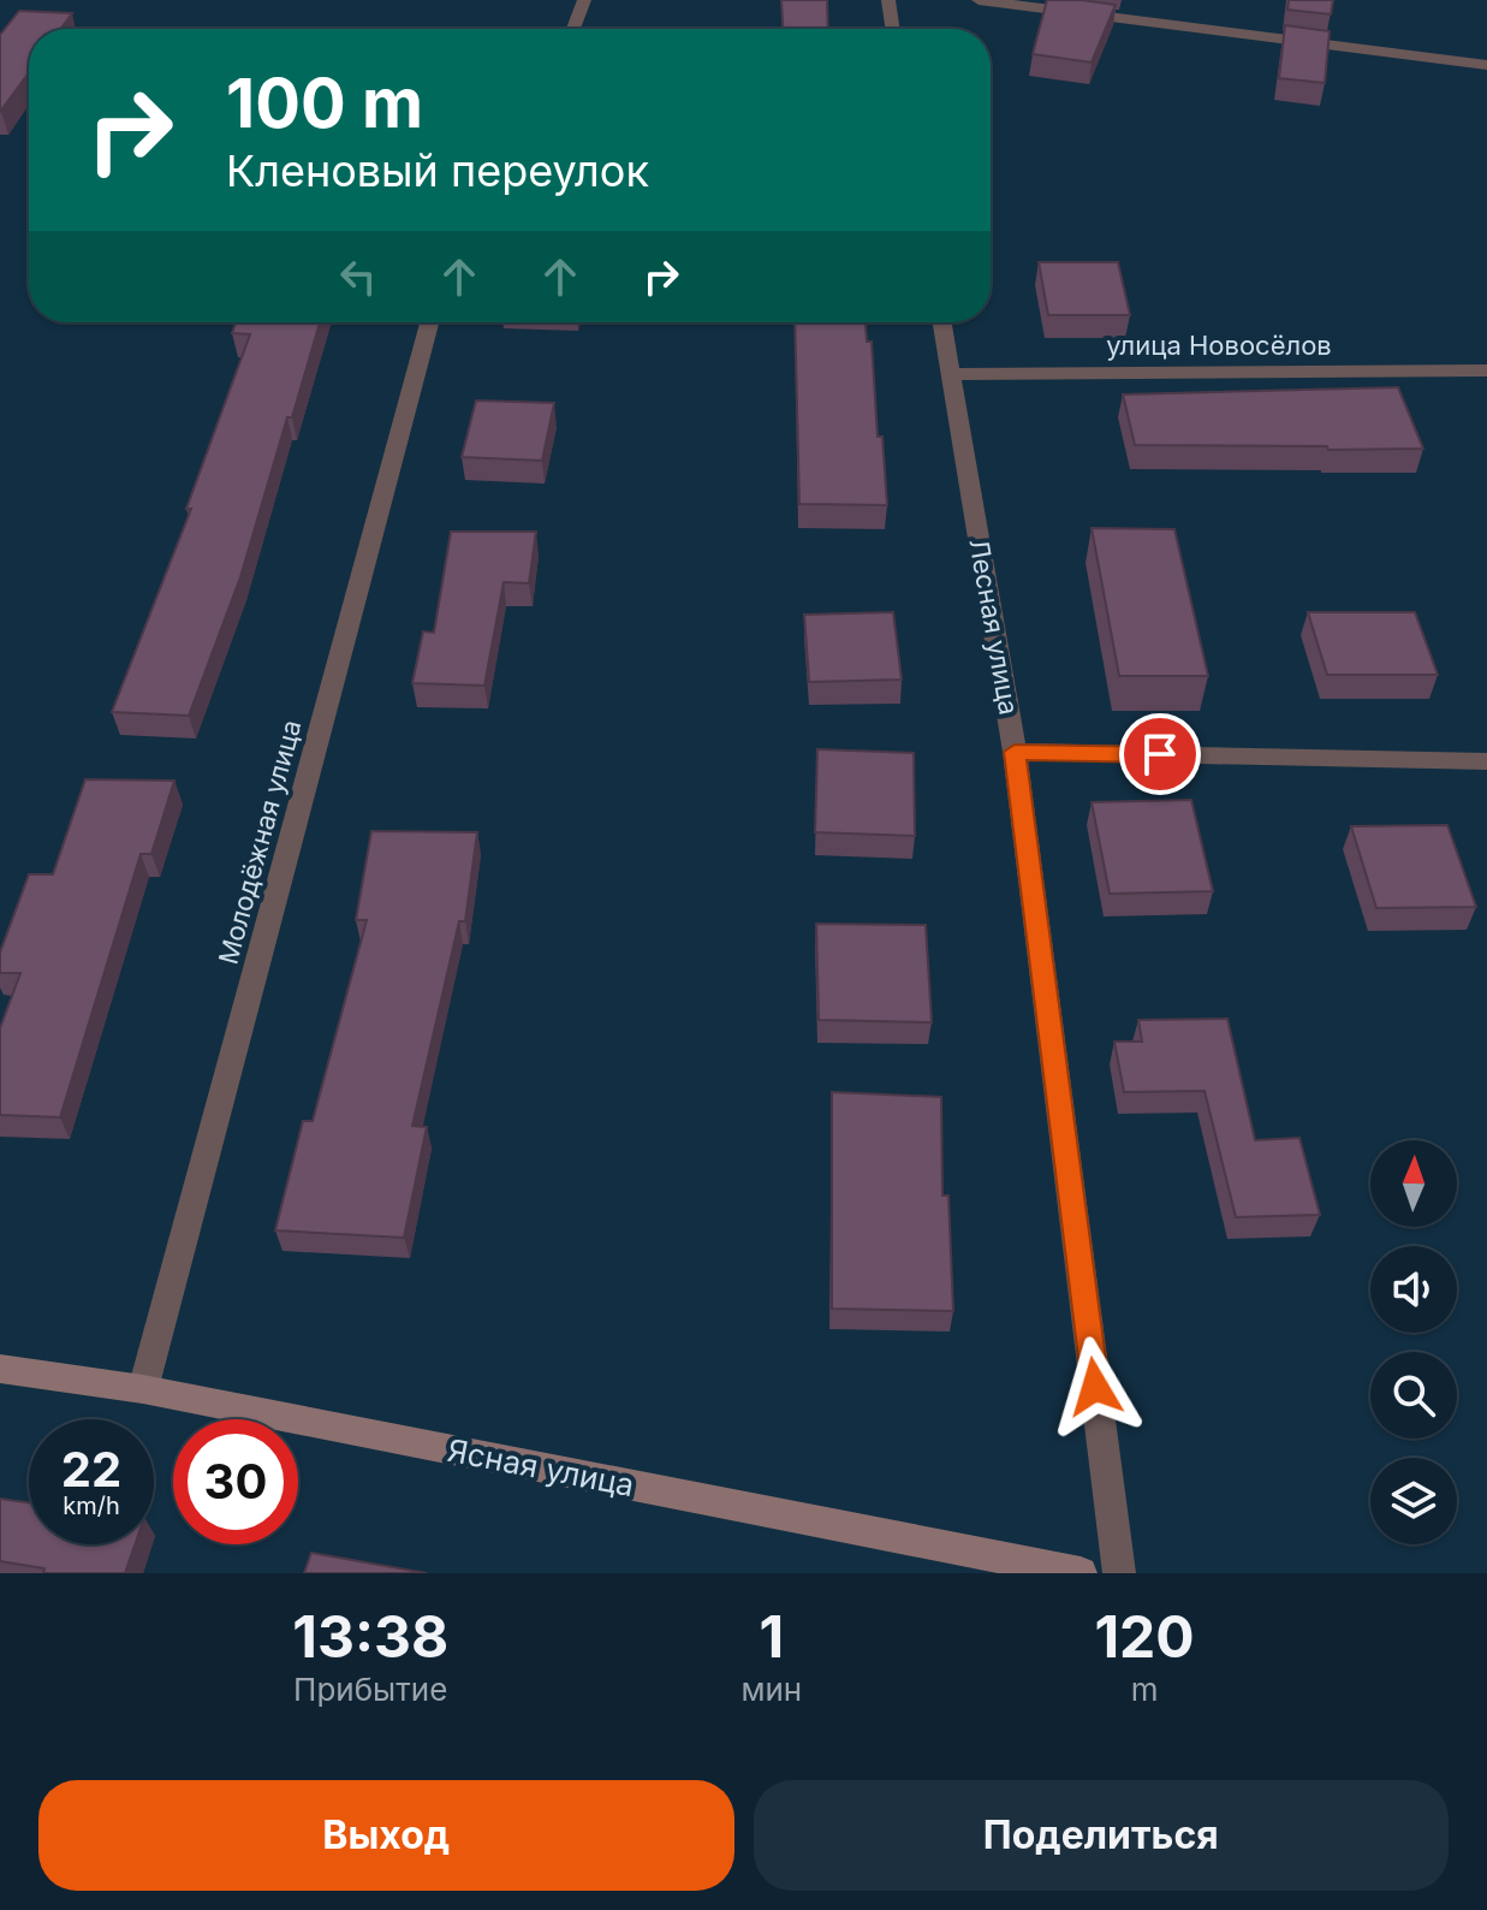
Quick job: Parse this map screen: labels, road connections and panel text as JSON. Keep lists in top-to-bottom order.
{
  "streets": {
    "street": [
      "улица Новосёлов",
      "Лесная улица",
      "Молодёжная улица",
      "Ясная улица"
    ]
  },
  "crossings": [
    ["улица Новосёлов", "Лесная улица"],
    ["Молодёжная улица", "Ясная улица"]
  ],
  "north": "top",
  "page": {
    "turn": ["100 m", "Кленовый переулок"],
    "speed": "22 km/h",
    "limit": "30",
    "eta": [
      "13:38",
      "Прибытие",
      "1",
      "мин",
      "120",
      "m"
    ],
    "buttons": ["Выход", "Поделиться"]
  }
}
